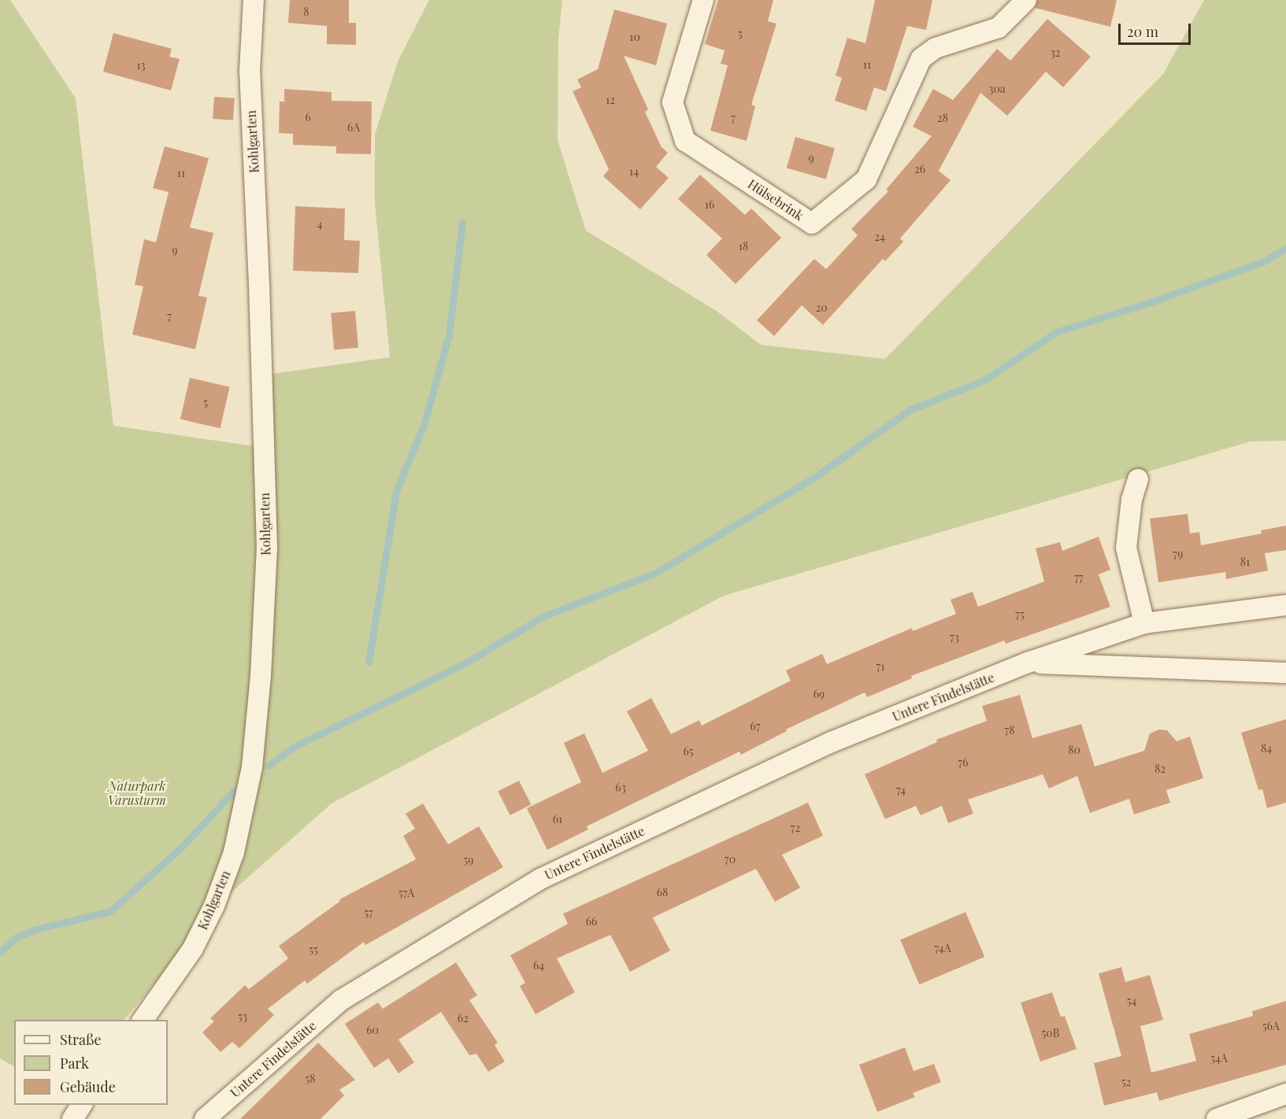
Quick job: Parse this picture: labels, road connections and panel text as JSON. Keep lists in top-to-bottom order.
{
  "streets": {
    "street": ["Kohlgarten", "Hülsebrink", "Untere Findelstätte"]
  },
  "parks": ["Naturpark Varusturm"],
  "house_numbers": [
    "8",
    "5",
    "10",
    "32",
    "11",
    "13",
    "30a",
    "12",
    "6",
    "7",
    "28",
    "6A",
    "9",
    "26",
    "14",
    "11",
    "16",
    "4",
    "24",
    "18",
    "9",
    "20",
    "7",
    "5",
    "79",
    "81",
    "77",
    "75",
    "73",
    "71",
    "69",
    "67",
    "78",
    "84",
    "80",
    "65",
    "76",
    "82",
    "63",
    "74",
    "61",
    "72",
    "70",
    "59",
    "68",
    "57A",
    "57",
    "66",
    "74A",
    "55",
    "64",
    "54",
    "53",
    "62",
    "56A",
    "60",
    "50B",
    "54A",
    "58",
    "52"
  ],
  "legend": ["Straße", "Park", "Gebäude"],
  "scale_bar": "20 m"
}
